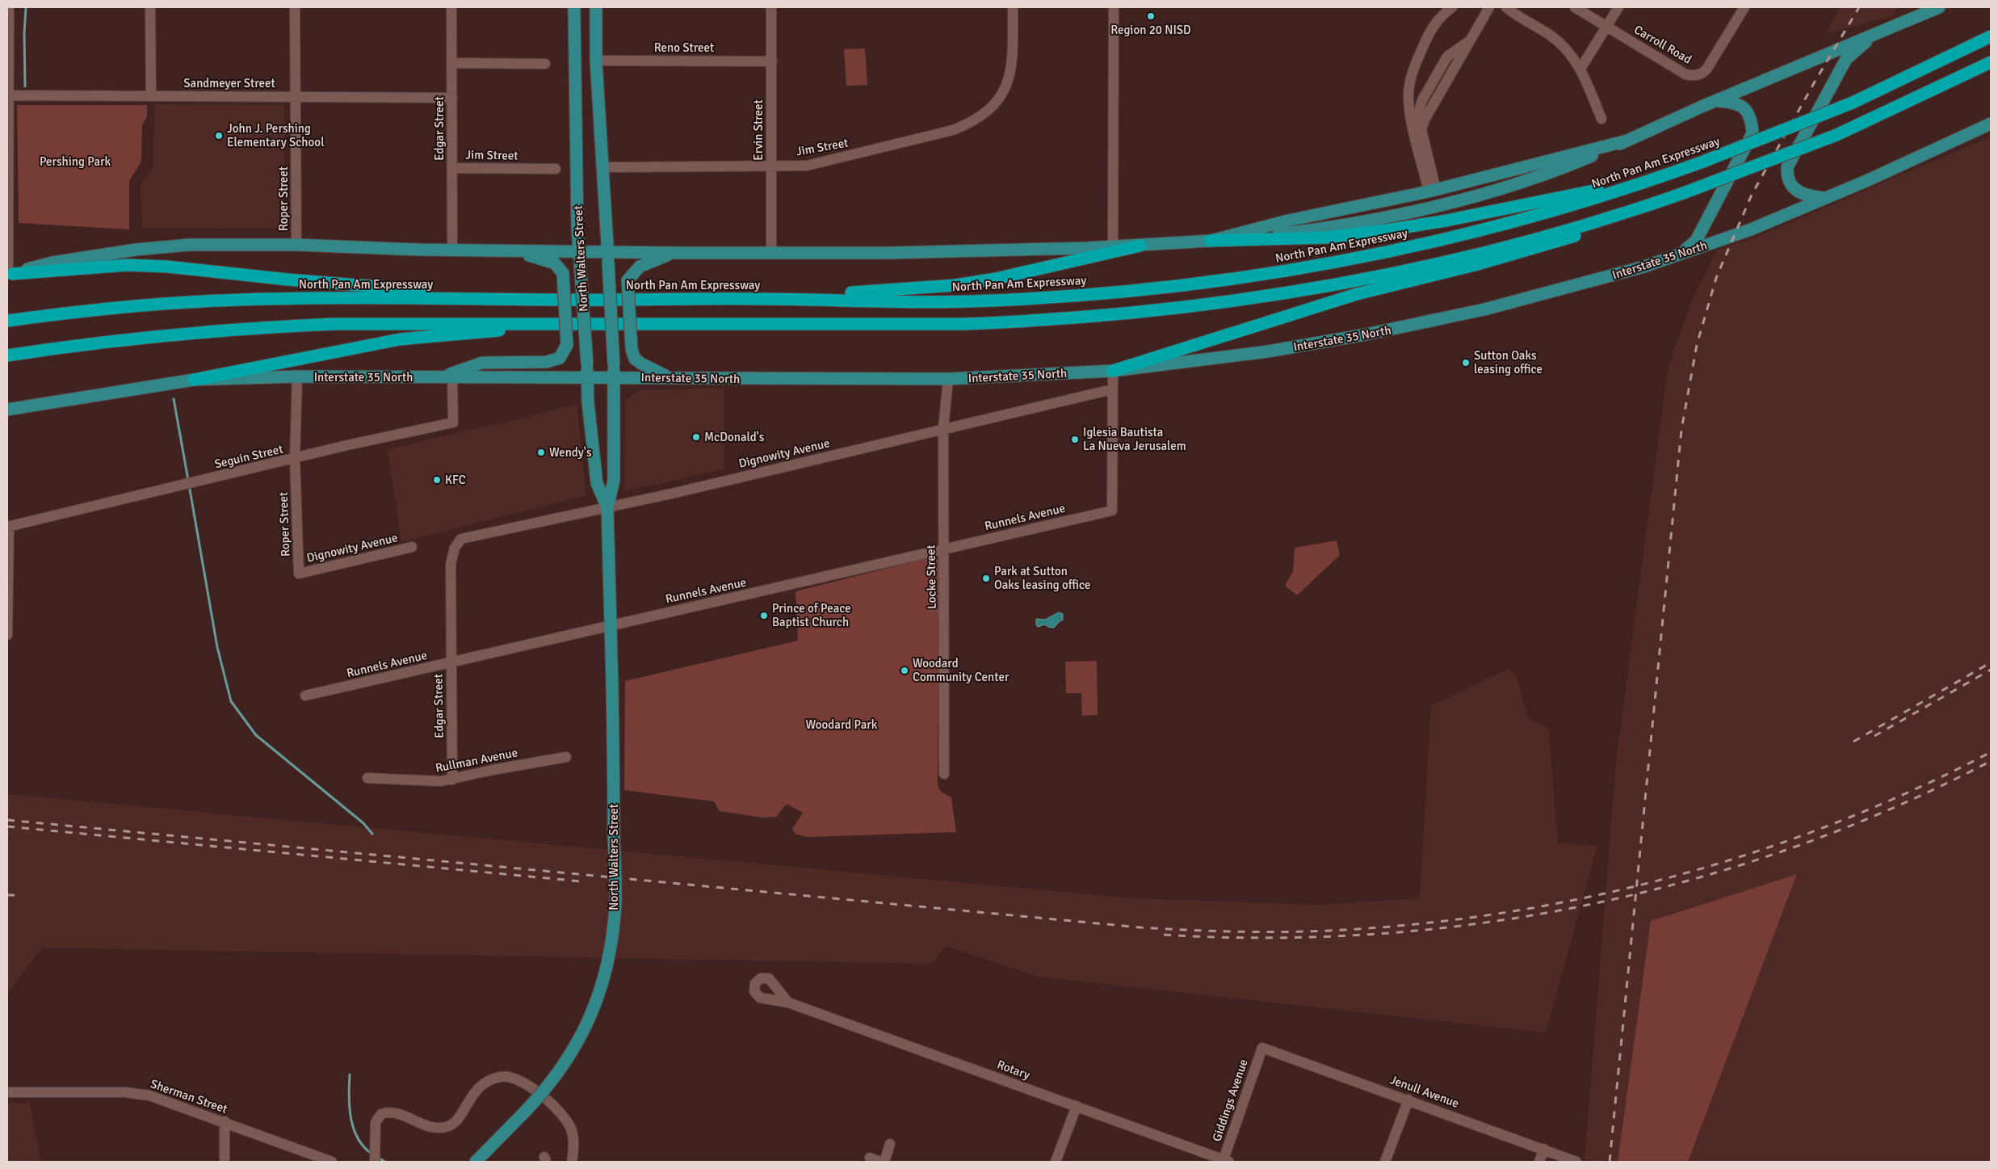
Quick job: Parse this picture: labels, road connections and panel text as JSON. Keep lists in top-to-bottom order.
{
  "streets": {
    "highway": ["North Pan Am Expressway"],
    "main road": ["North Walters Street", "Interstate 35 North"],
    "street": [
      "Carroll Road",
      "Reno Street",
      "Sandmeyer Street",
      "Edgar Street",
      "Ervin Street",
      "Jim Street",
      "Roper Street",
      "Dignowity Avenue",
      "Seguin Street",
      "Runnels Avenue",
      "Locke Street",
      "Rullman Avenue",
      "Rotary",
      "Jenull Avenue",
      "Sherman Street",
      "Giddings Avenue"
    ]
  },
  "crossings": [
    ["Reno Street", "Ervin Street"],
    ["Reno Street", "North Walters Street"],
    ["Sandmeyer Street", "Edgar Street"],
    ["Sandmeyer Street", "Roper Street"],
    ["Edgar Street", "Jim Street"],
    ["Edgar Street", "Dignowity Avenue"],
    ["Edgar Street", "Runnels Avenue"],
    ["Edgar Street", "Rullman Avenue"],
    ["Ervin Street", "Jim Street"],
    ["Jim Street", "North Walters Street"],
    ["Roper Street", "Interstate 35 North"],
    ["Roper Street", "Dignowity Avenue"],
    ["Roper Street", "Seguin Street"],
    ["North Walters Street", "Interstate 35 North"],
    ["North Walters Street", "Dignowity Avenue"],
    ["North Walters Street", "Runnels Avenue"],
    ["Interstate 35 North", "Seguin Street"],
    ["Interstate 35 North", "Locke Street"],
    ["Dignowity Avenue", "Runnels Avenue"],
    ["Dignowity Avenue", "Locke Street"],
    ["Runnels Avenue", "Locke Street"],
    ["Rotary", "Giddings Avenue"],
    ["Jenull Avenue", "Giddings Avenue"]
  ],
  "parks": ["Pershing Park", "Woodard Park"],
  "places": [
    "Region 20 NISD",
    "John J. Pershing Elementary School",
    "Sutton Oaks leasing office",
    "McDonald's",
    "Iglesia Bautista La Nueva Jerusalem",
    "Wendy's",
    "KFC",
    "Park at Sutton Oaks leasing office",
    "Prince of Peace Baptist Church",
    "Woodard Community Center"
  ]
}
